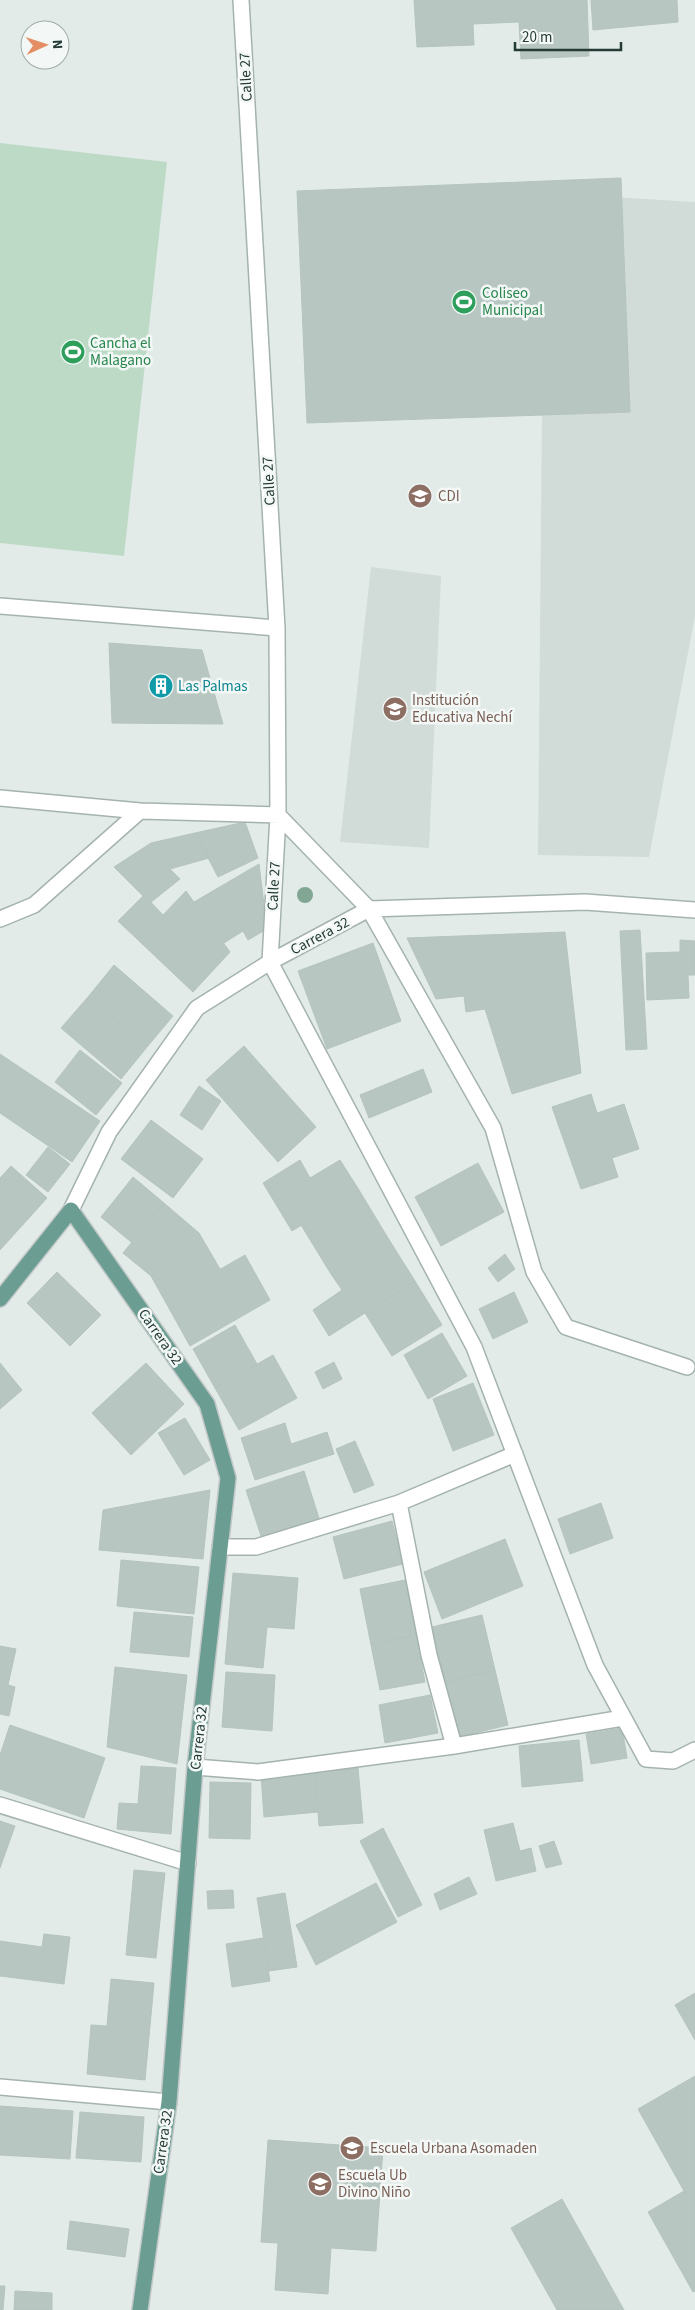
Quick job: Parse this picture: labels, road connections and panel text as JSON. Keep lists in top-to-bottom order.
{
  "streets": {
    "main road": ["Carrera 32"],
    "street": ["Calle 27"]
  },
  "crossings": [
    ["Calle 27", "Carrera 32"]
  ],
  "places": {
    "sports": ["Coliseo Municipal", "Cancha el Malagano"],
    "school or university": [
      "CDI",
      "Institución Educativa Nechí",
      "Escuela Urbana Asomaden",
      "Escuela Ub Divino Niño"
    ],
    "building": ["Las Palmas"]
  },
  "scale_bar": "20 m",
  "north": "right"
}
